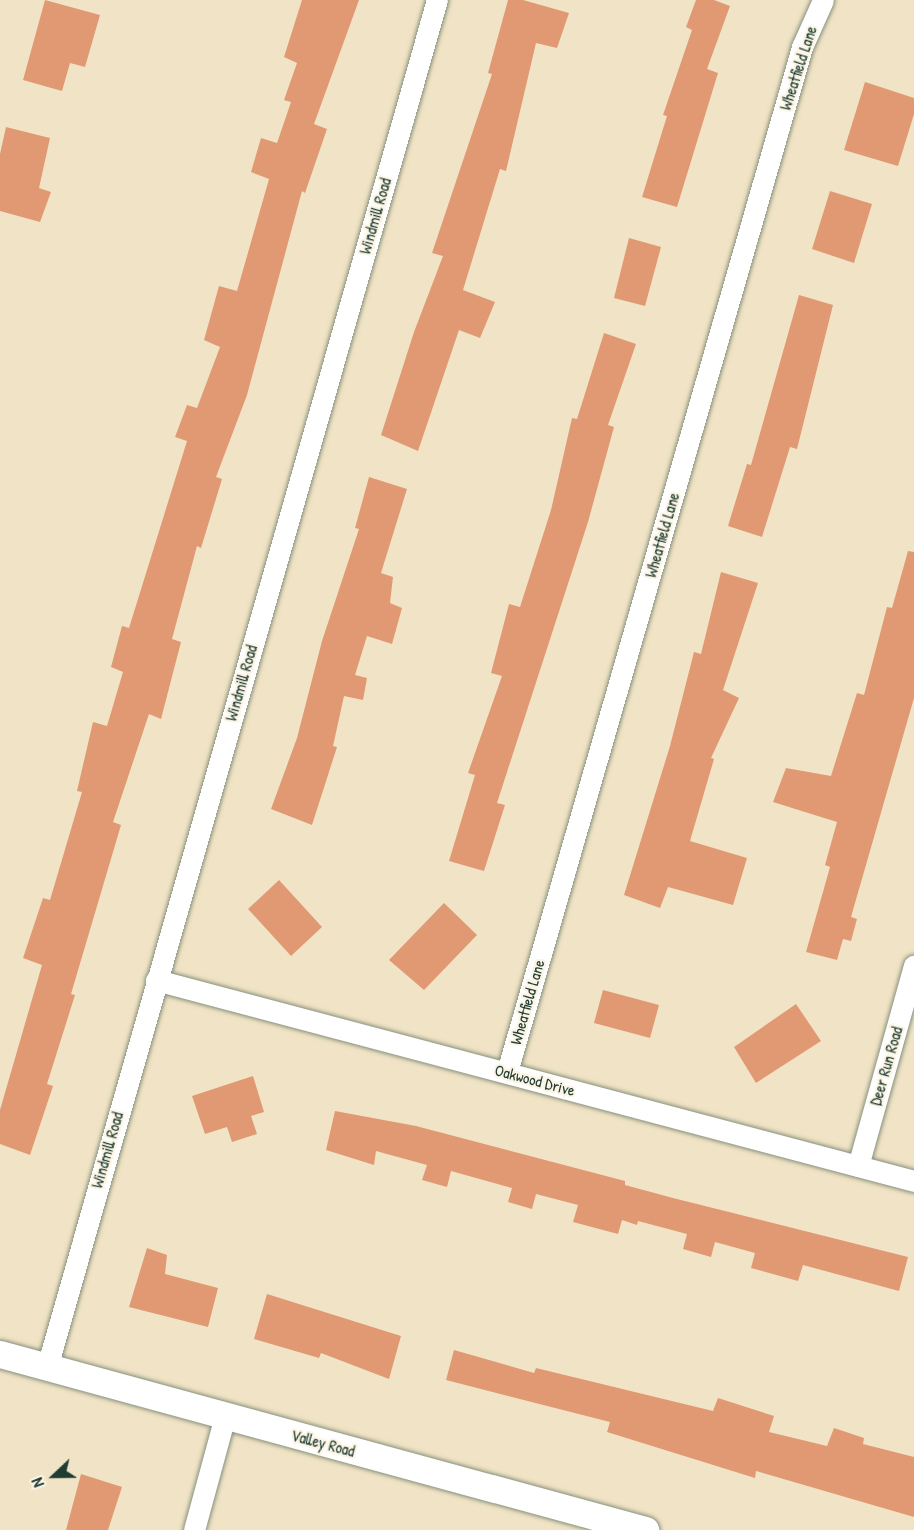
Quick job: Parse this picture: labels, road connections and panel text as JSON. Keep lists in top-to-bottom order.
{
  "streets": {
    "street": [
      "Wheatfield Lane",
      "Windmill Road",
      "Deer Run Road",
      "Oakwood Drive",
      "Valley Road"
    ]
  },
  "crossings": [
    ["Wheatfield Lane", "Oakwood Drive"],
    ["Windmill Road", "Oakwood Drive"],
    ["Windmill Road", "Valley Road"],
    ["Deer Run Road", "Oakwood Drive"]
  ],
  "north": "left"
}
